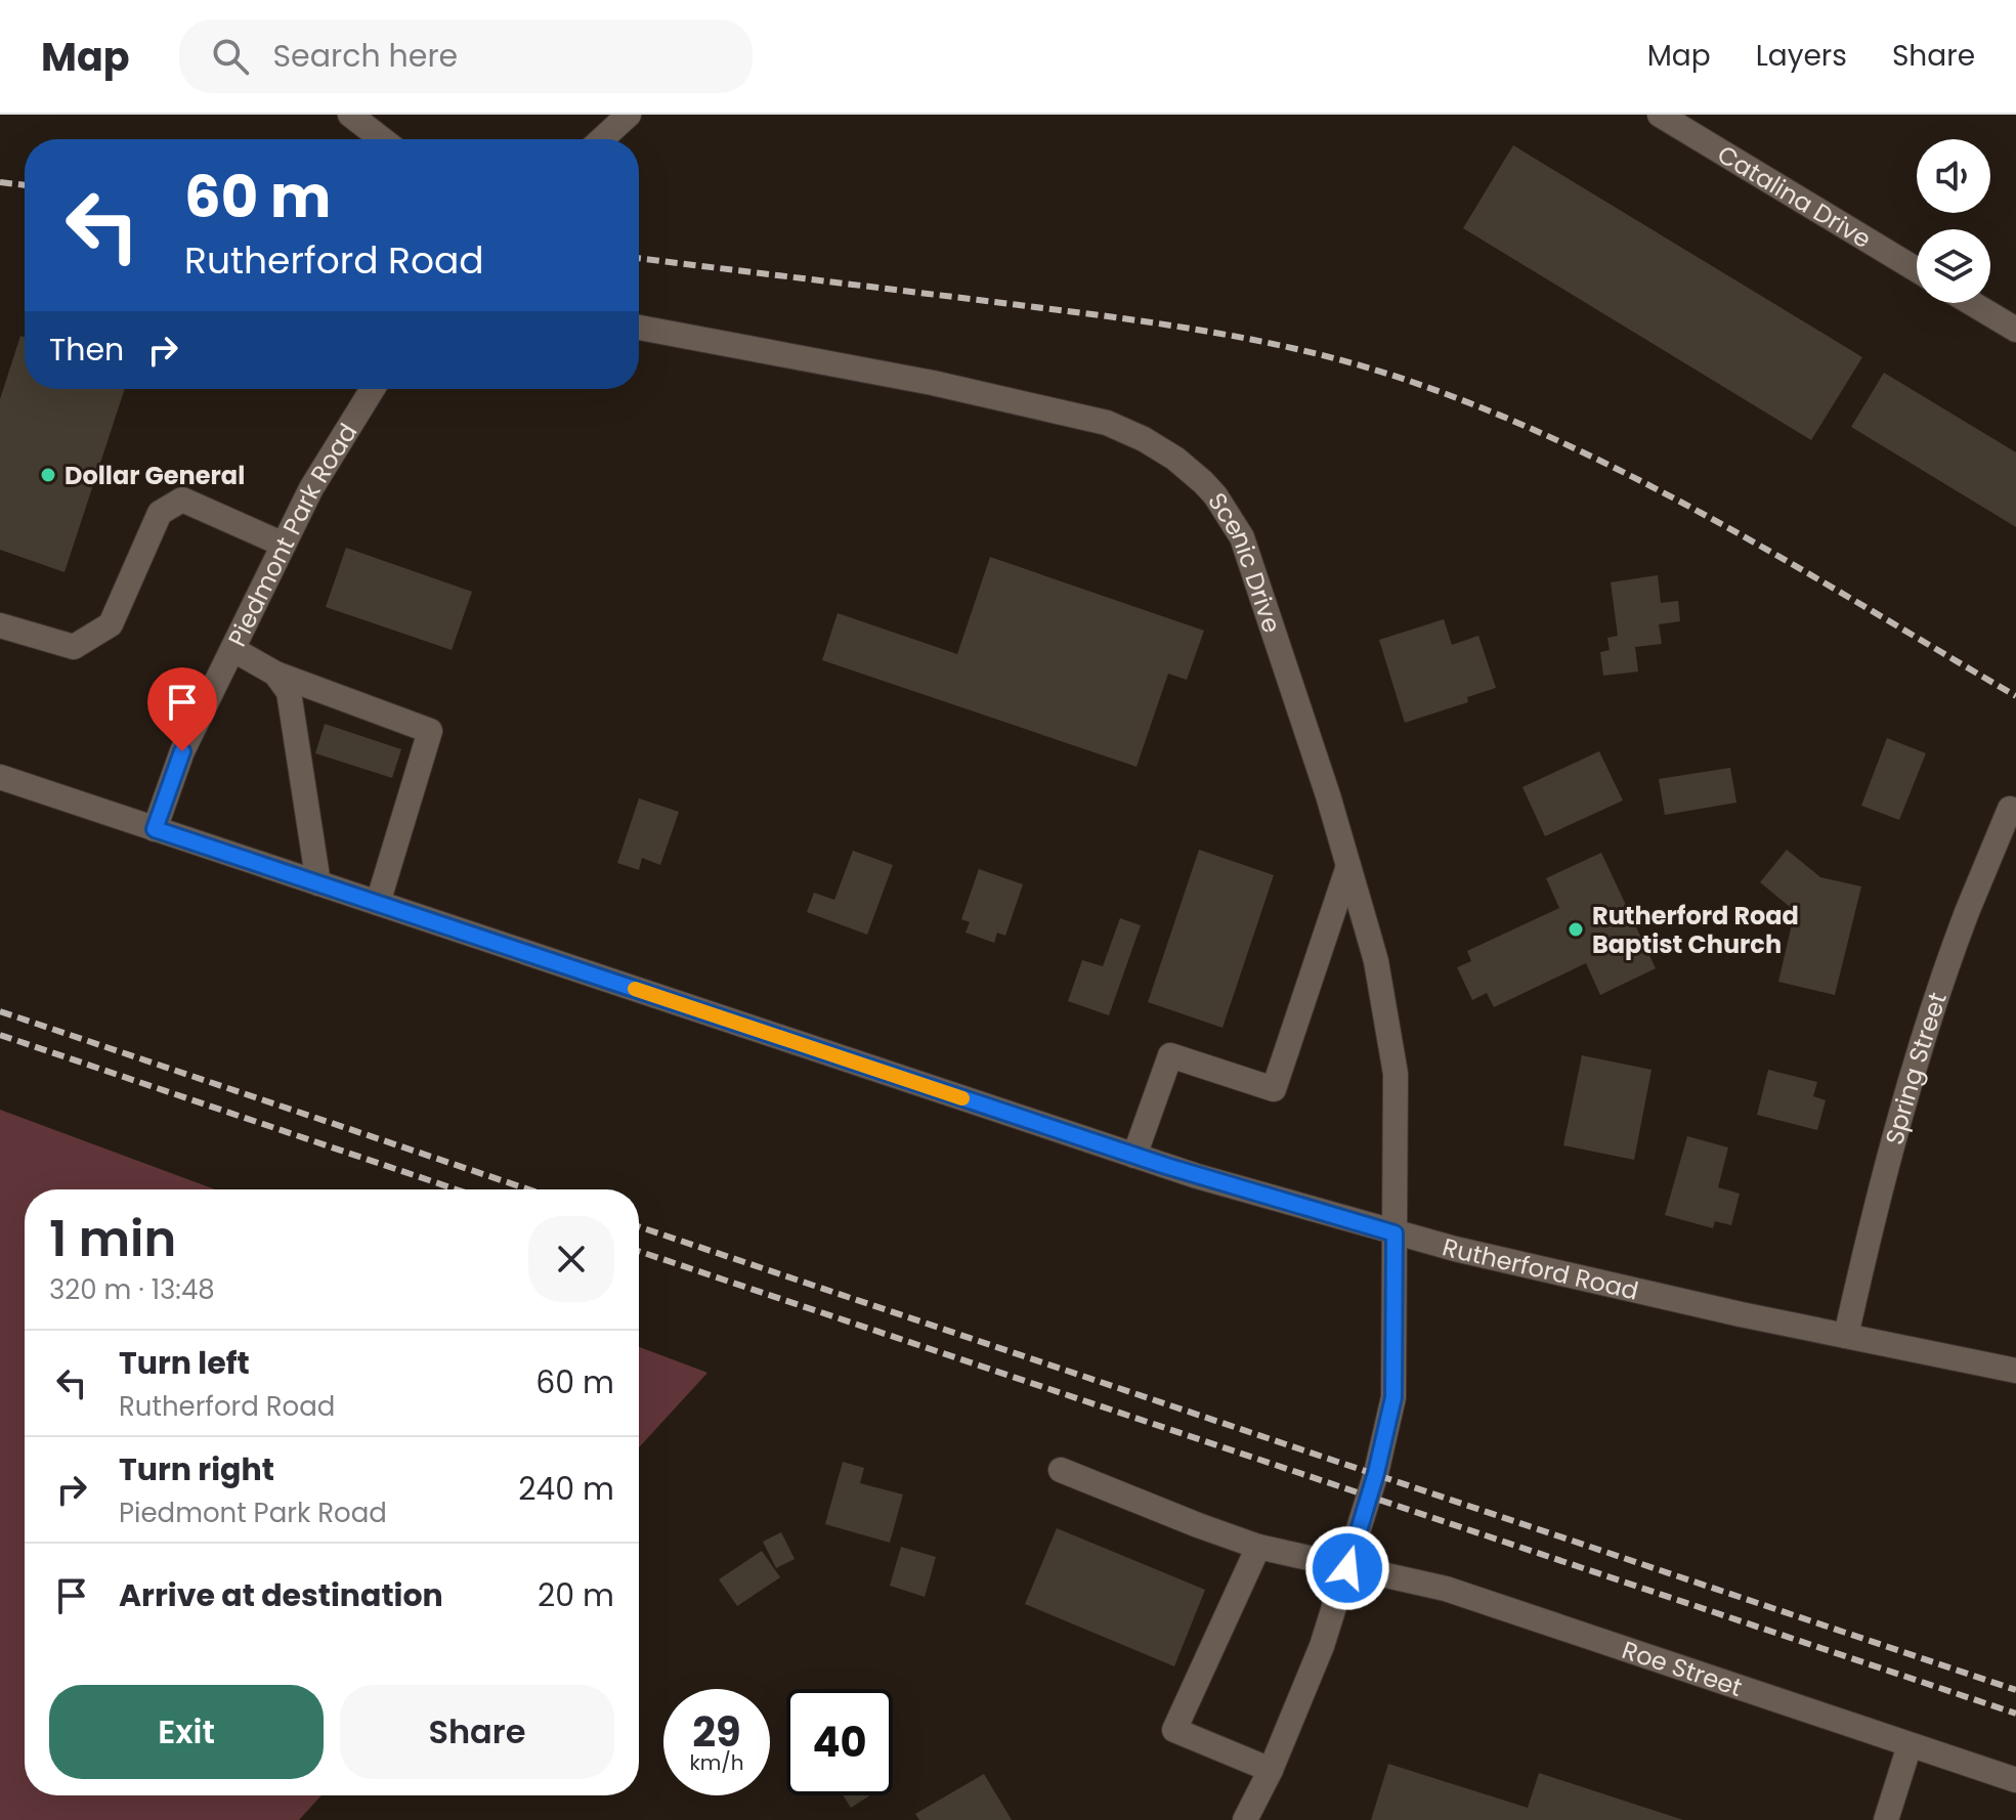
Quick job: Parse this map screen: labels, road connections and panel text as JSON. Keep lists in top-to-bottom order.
{
  "streets": {
    "street": [
      "Catalina Drive",
      "Piedmont Park Road",
      "Scenic Drive",
      "Spring Street",
      "Rutherford Road",
      "Roe Street"
    ]
  },
  "crossings": [
    ["Piedmont Park Road", "Rutherford Road"],
    ["Scenic Drive", "Rutherford Road"],
    ["Scenic Drive", "Roe Street"],
    ["Spring Street", "Rutherford Road"]
  ],
  "places": ["Dollar General", "Rutherford Road Baptist Church"],
  "page": {
    "header": "Map",
    "search": "Search here",
    "nav": ["Map", "Layers", "Share"],
    "turn": ["60 m", "Rutherford Road"],
    "then": "Then",
    "heading": ["1 min", "320 m · 13:48"],
    "list": [
      {
        "name": "Turn left",
        "note": "Rutherford Road",
        "value": "60 m"
      },
      {
        "name": "Turn right",
        "note": "Piedmont Park Road",
        "value": "240 m"
      },
      {
        "name": "Arrive at destination",
        "value": "20 m"
      }
    ],
    "buttons": ["Exit", "Share"],
    "speed": "29 km/h",
    "limit": "40"
  }
}
